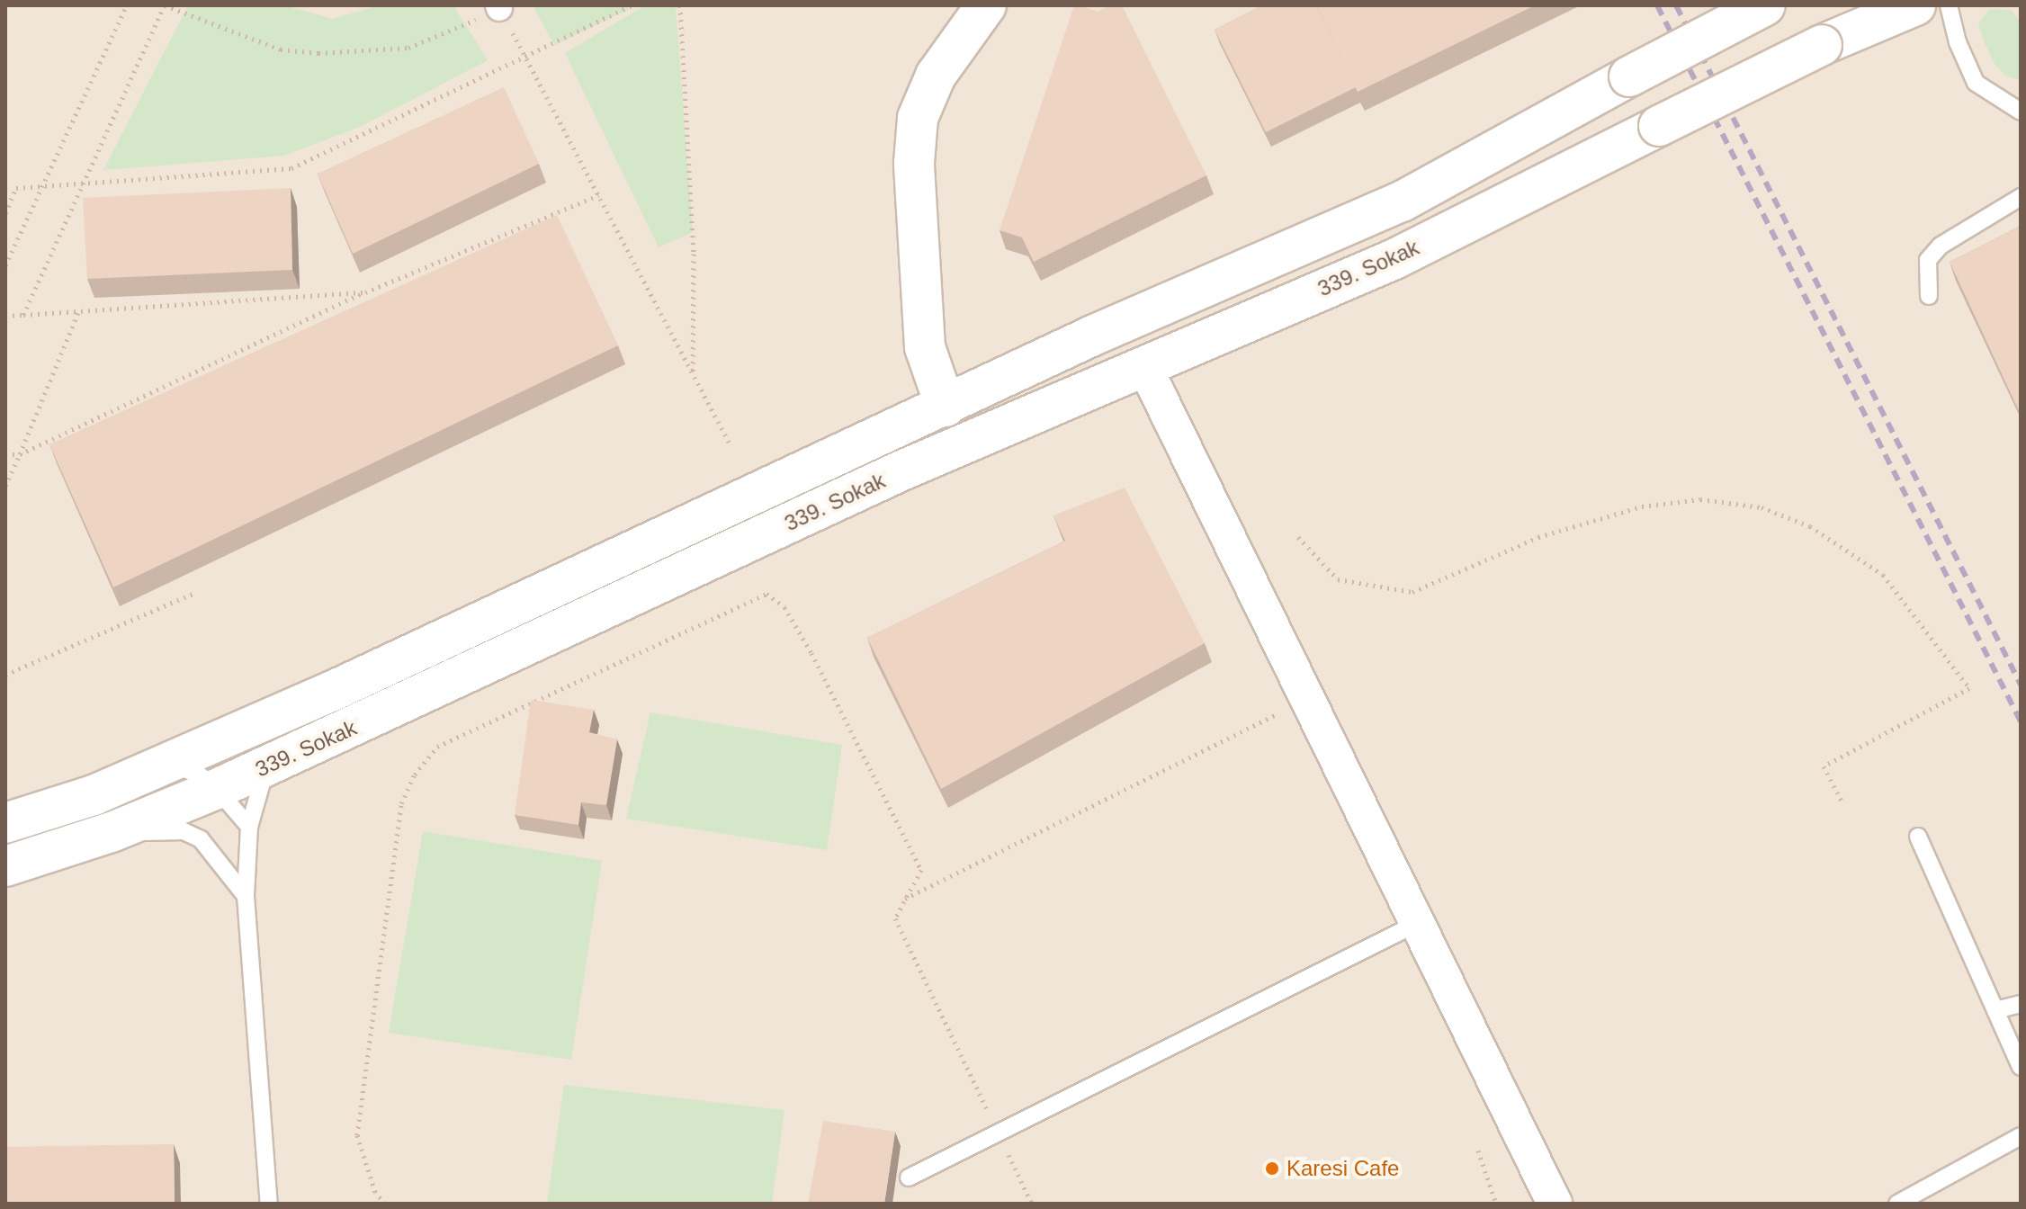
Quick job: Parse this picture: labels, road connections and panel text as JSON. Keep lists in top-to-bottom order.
{
  "streets": {
    "main road": ["339. Sokak"]
  },
  "places": ["Karesi Cafe"]
}
